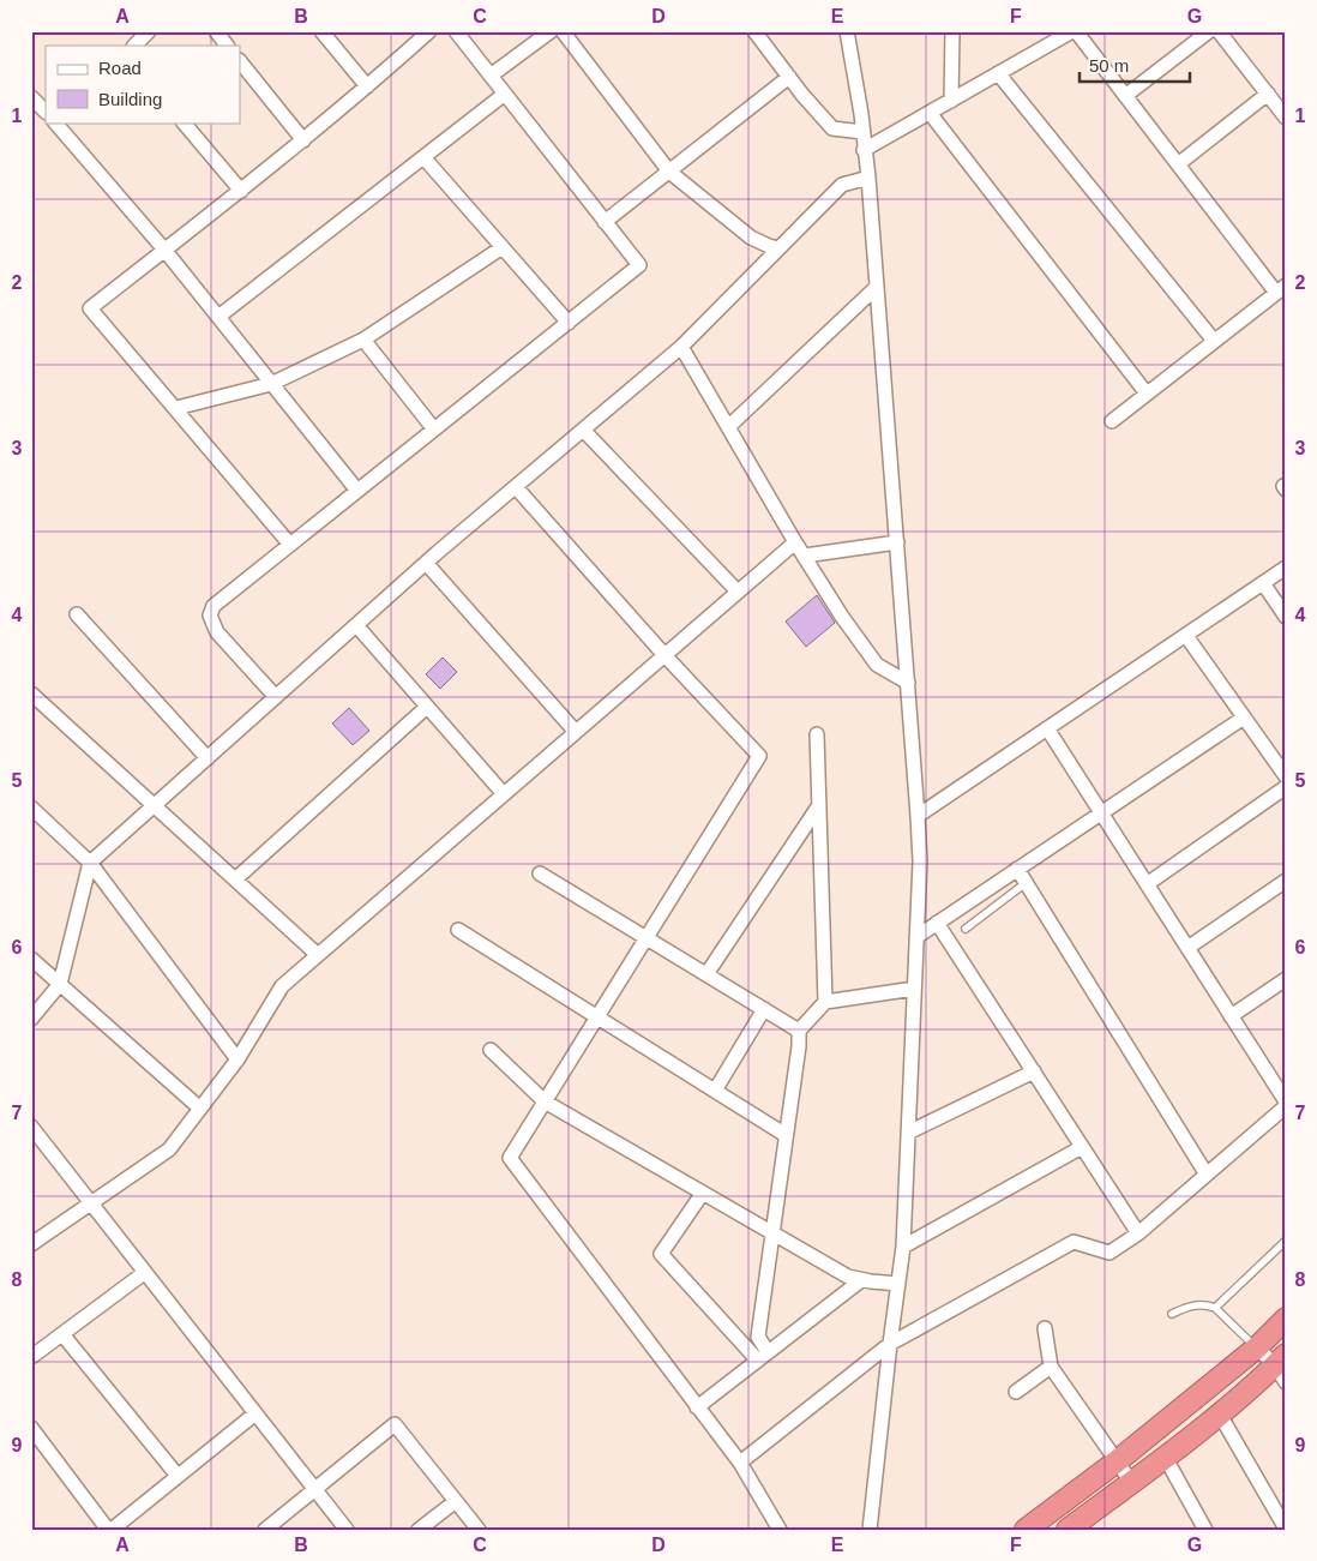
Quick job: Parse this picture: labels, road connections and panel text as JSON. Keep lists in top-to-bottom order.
{
  "legend": ["Road", "Building"],
  "scale_bar": "50 m",
  "grid": {
    "columns": [
      "A",
      "B",
      "C",
      "D",
      "E",
      "F",
      "G"
    ],
    "rows": [
      "1",
      "2",
      "3",
      "4",
      "5",
      "6",
      "7",
      "8",
      "9"
    ]
  }
}
